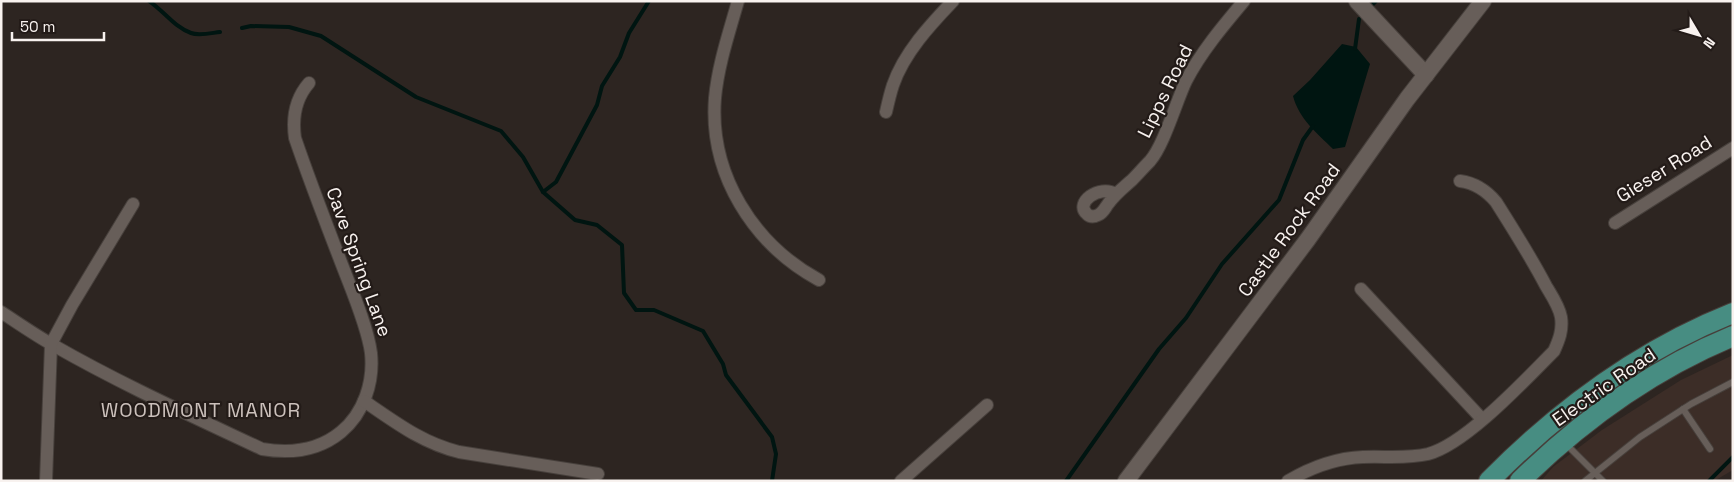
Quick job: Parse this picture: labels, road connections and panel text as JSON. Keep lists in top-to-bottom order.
{
  "streets": {
    "main road": ["Electric Road"],
    "street": [
      "Lipps Road",
      "Gieser Road",
      "Castle Rock Road",
      "Cave Spring Lane"
    ]
  },
  "districts": ["WOODMONT MANOR"],
  "scale_bar": "50 m",
  "north": "bottom right"
}
